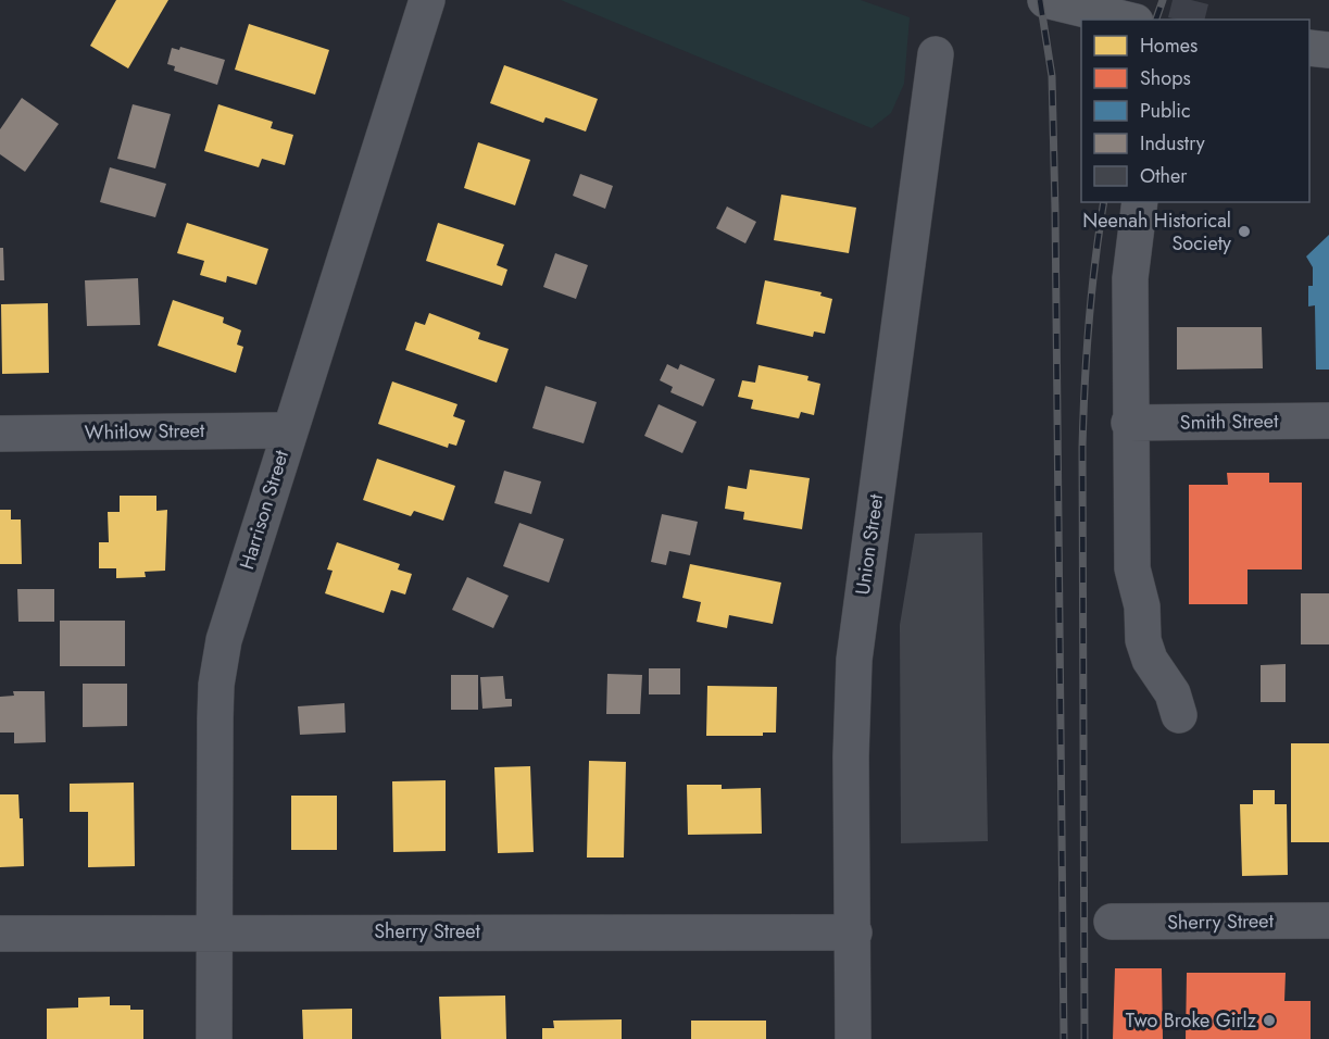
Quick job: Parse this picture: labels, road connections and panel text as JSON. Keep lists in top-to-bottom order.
{
  "streets": {
    "street": [
      "Smith Street",
      "Whitlow Street",
      "Harrison Street",
      "Union Street",
      "Sherry Street"
    ]
  },
  "crossings": [
    ["Whitlow Street", "Harrison Street"],
    ["Harrison Street", "Sherry Street"],
    ["Union Street", "Sherry Street"]
  ],
  "places": ["Neenah Historical Society", "Two Broke Girlz"],
  "legend": [
    "Homes",
    "Shops",
    "Public",
    "Industry",
    "Other"
  ]
}
